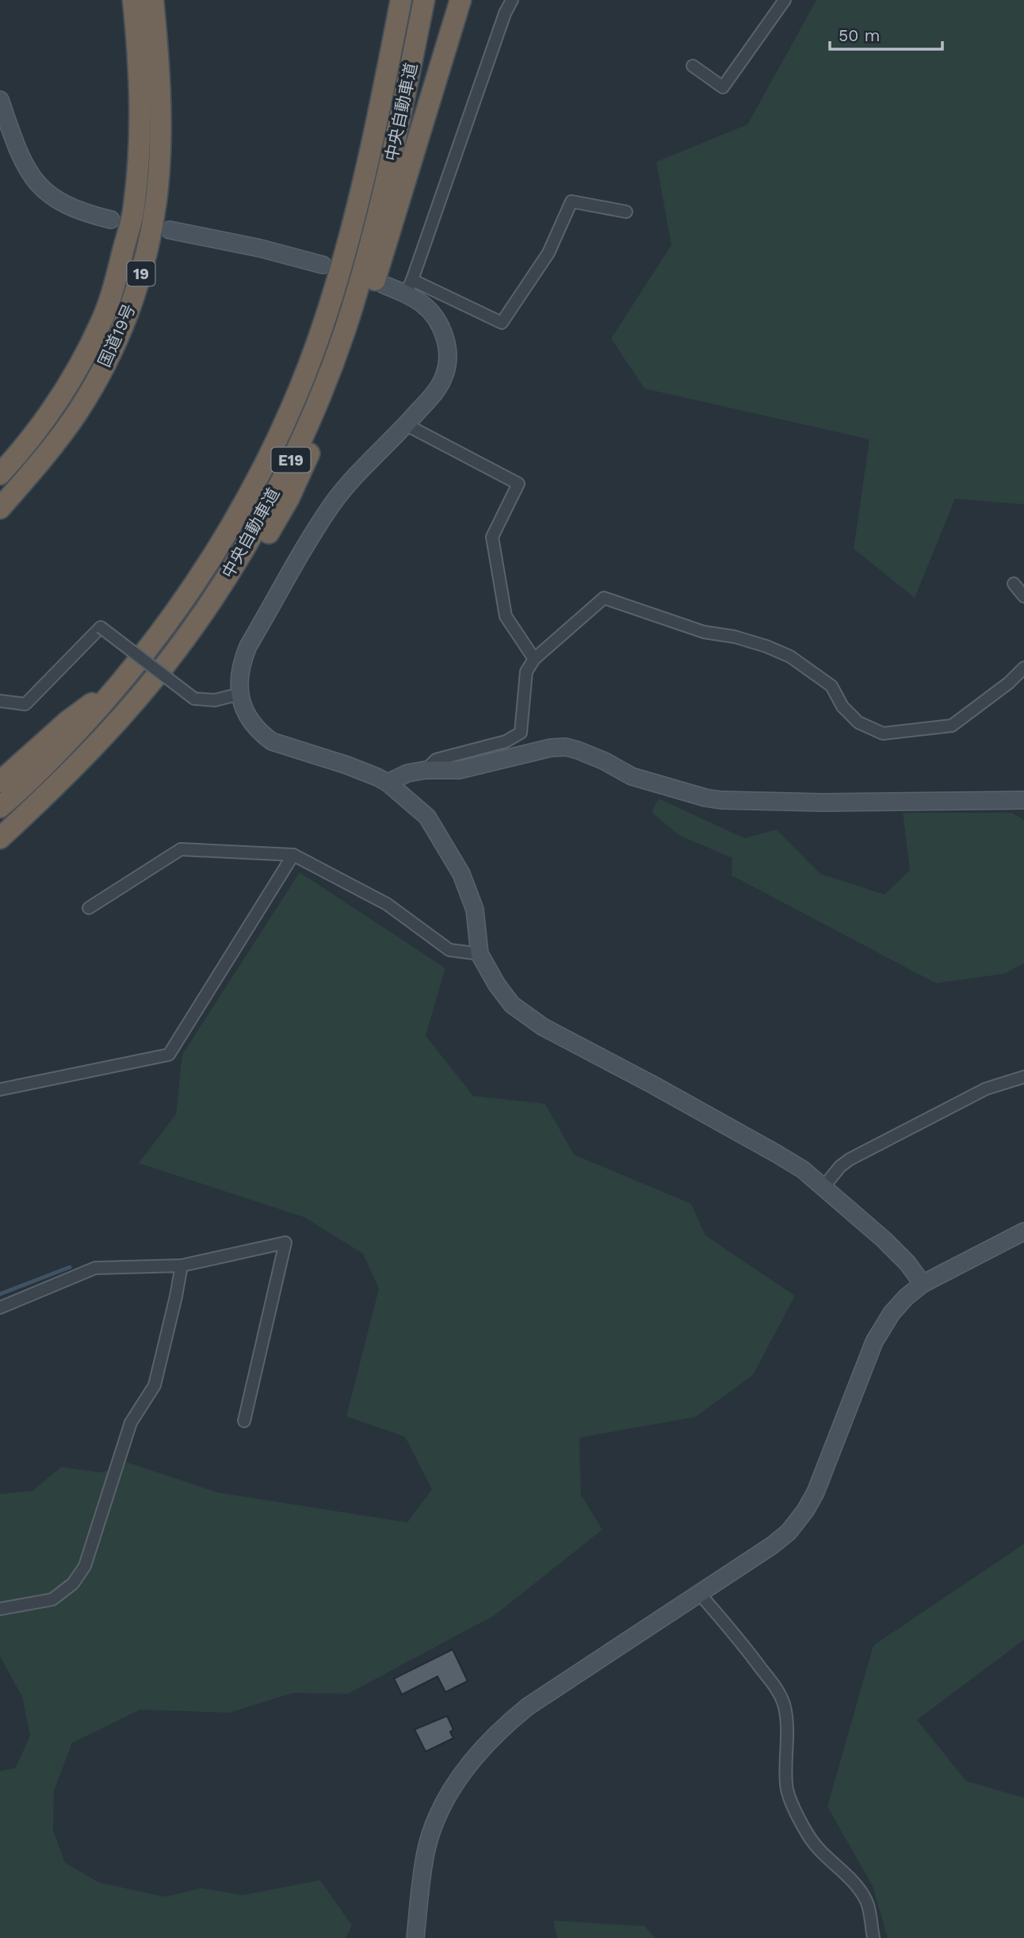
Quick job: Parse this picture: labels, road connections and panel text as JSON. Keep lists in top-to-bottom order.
{
  "streets": {
    "highway": [
      "中央自動車道",
      "19",
      "国道19号",
      "E19"
    ]
  },
  "scale_bar": "50 m"
}
